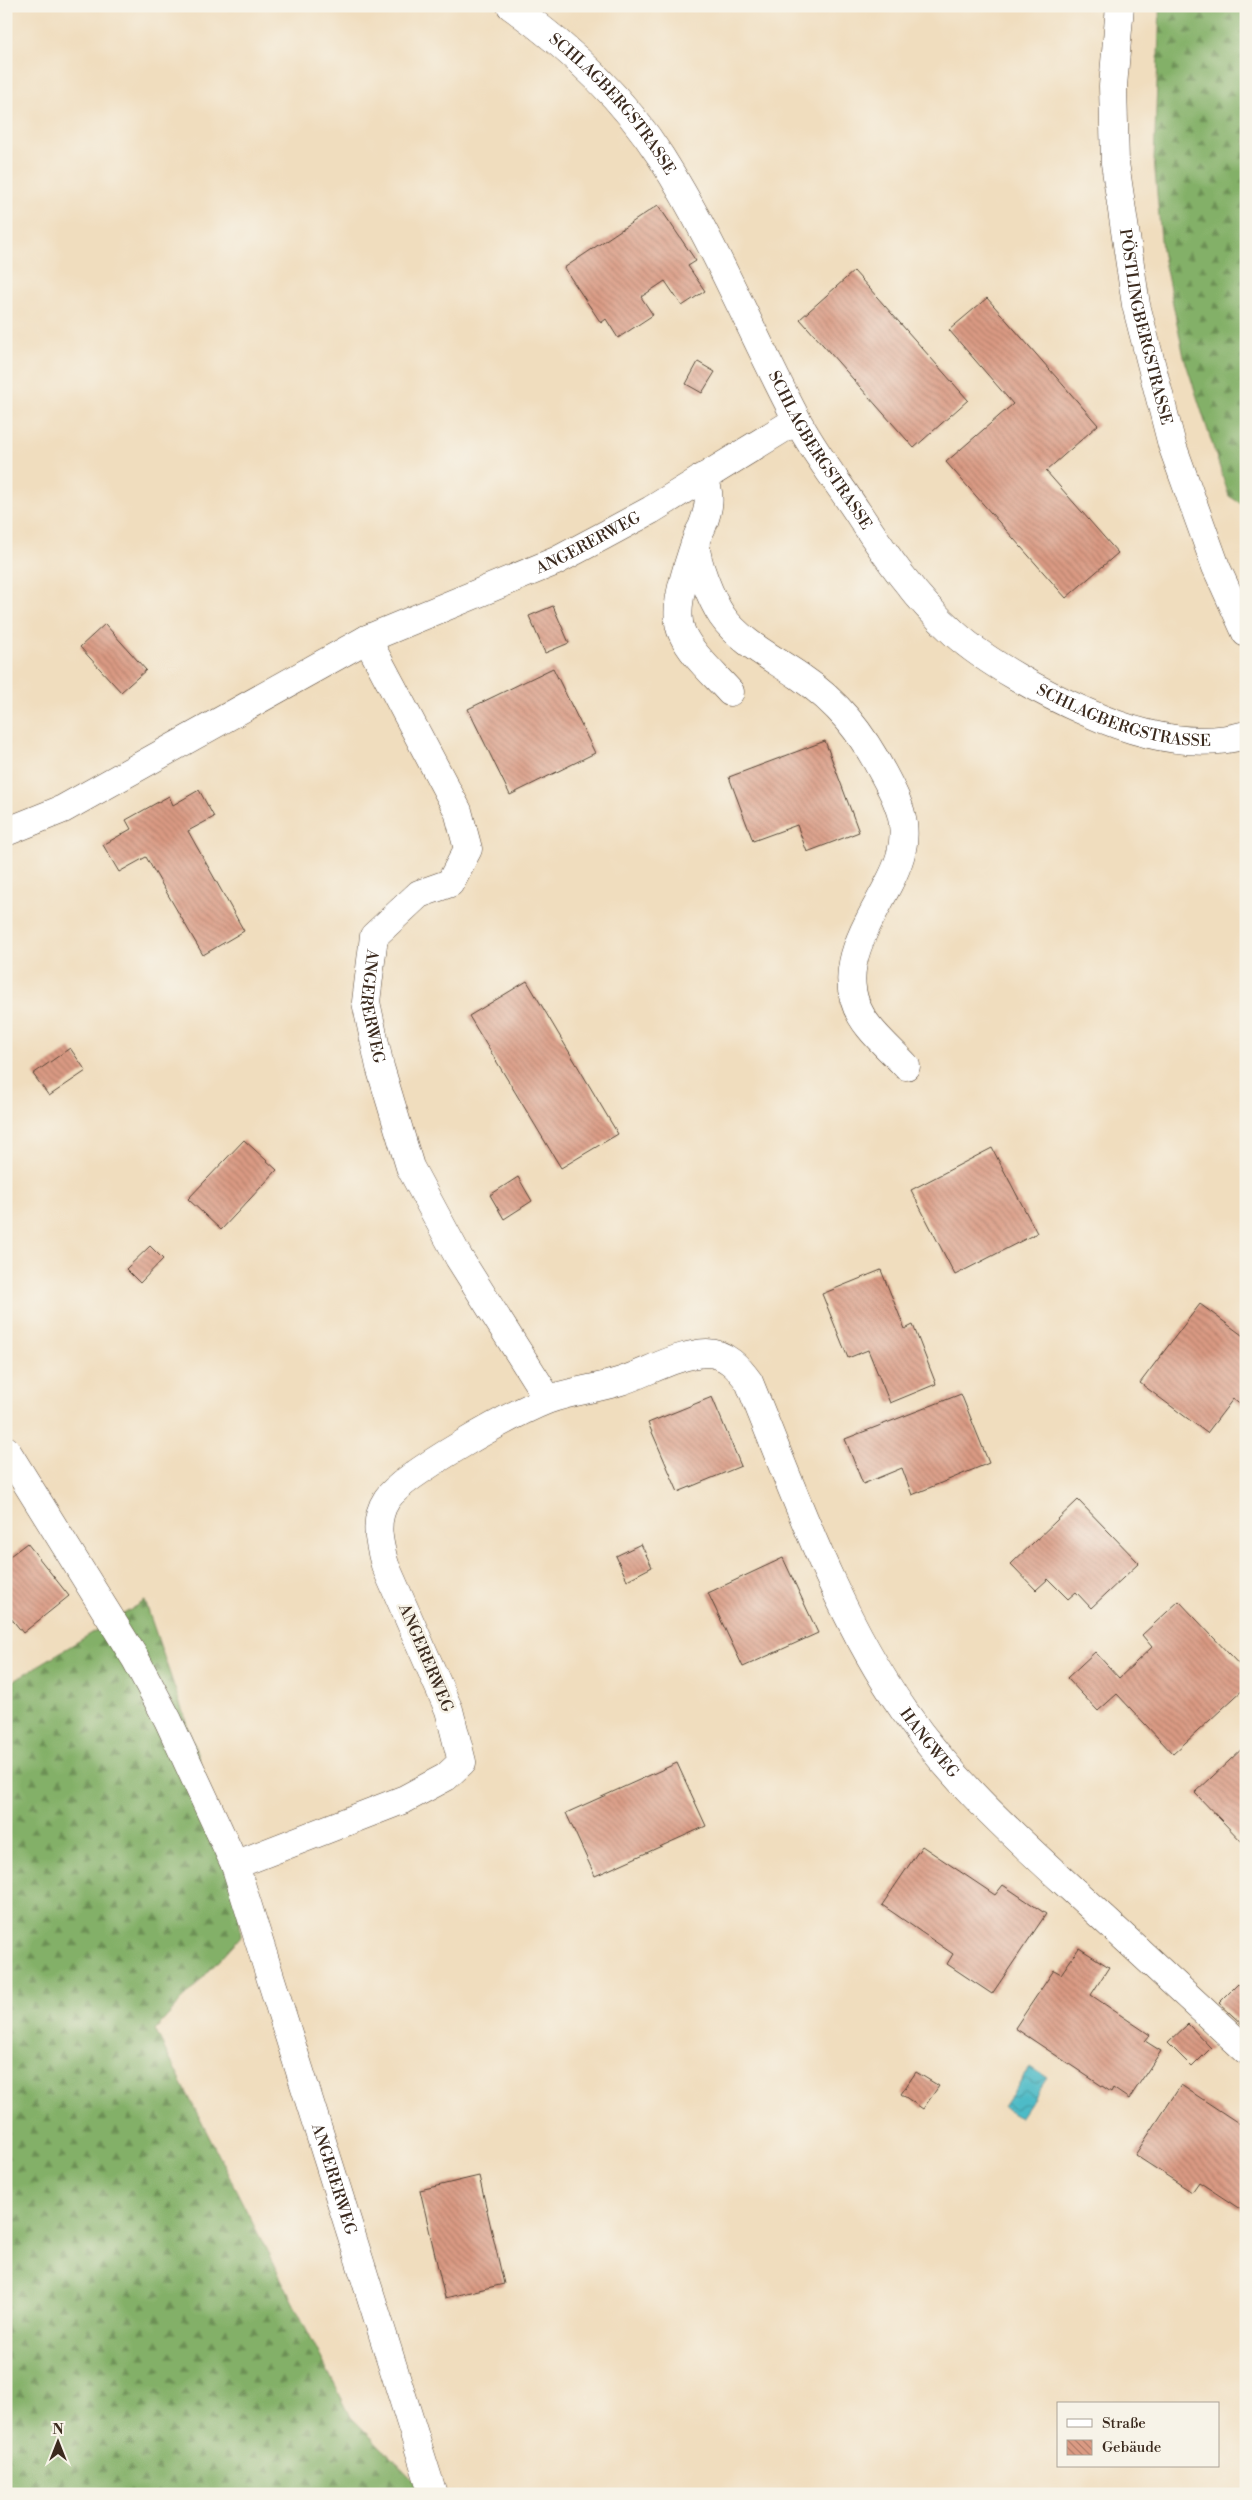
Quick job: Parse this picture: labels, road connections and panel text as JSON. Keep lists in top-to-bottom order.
{
  "streets": {
    "street": [
      "SCHLAGBERGSTRASSE",
      "PÖSTLINGBERGSTRASSE",
      "ANGERERWEG",
      "HANGWEG"
    ]
  },
  "crossings": [
    ["SCHLAGBERGSTRASSE", "ANGERERWEG"],
    ["ANGERERWEG", "HANGWEG"]
  ],
  "legend": ["Straße", "Gebäude"],
  "north": "top"
}
